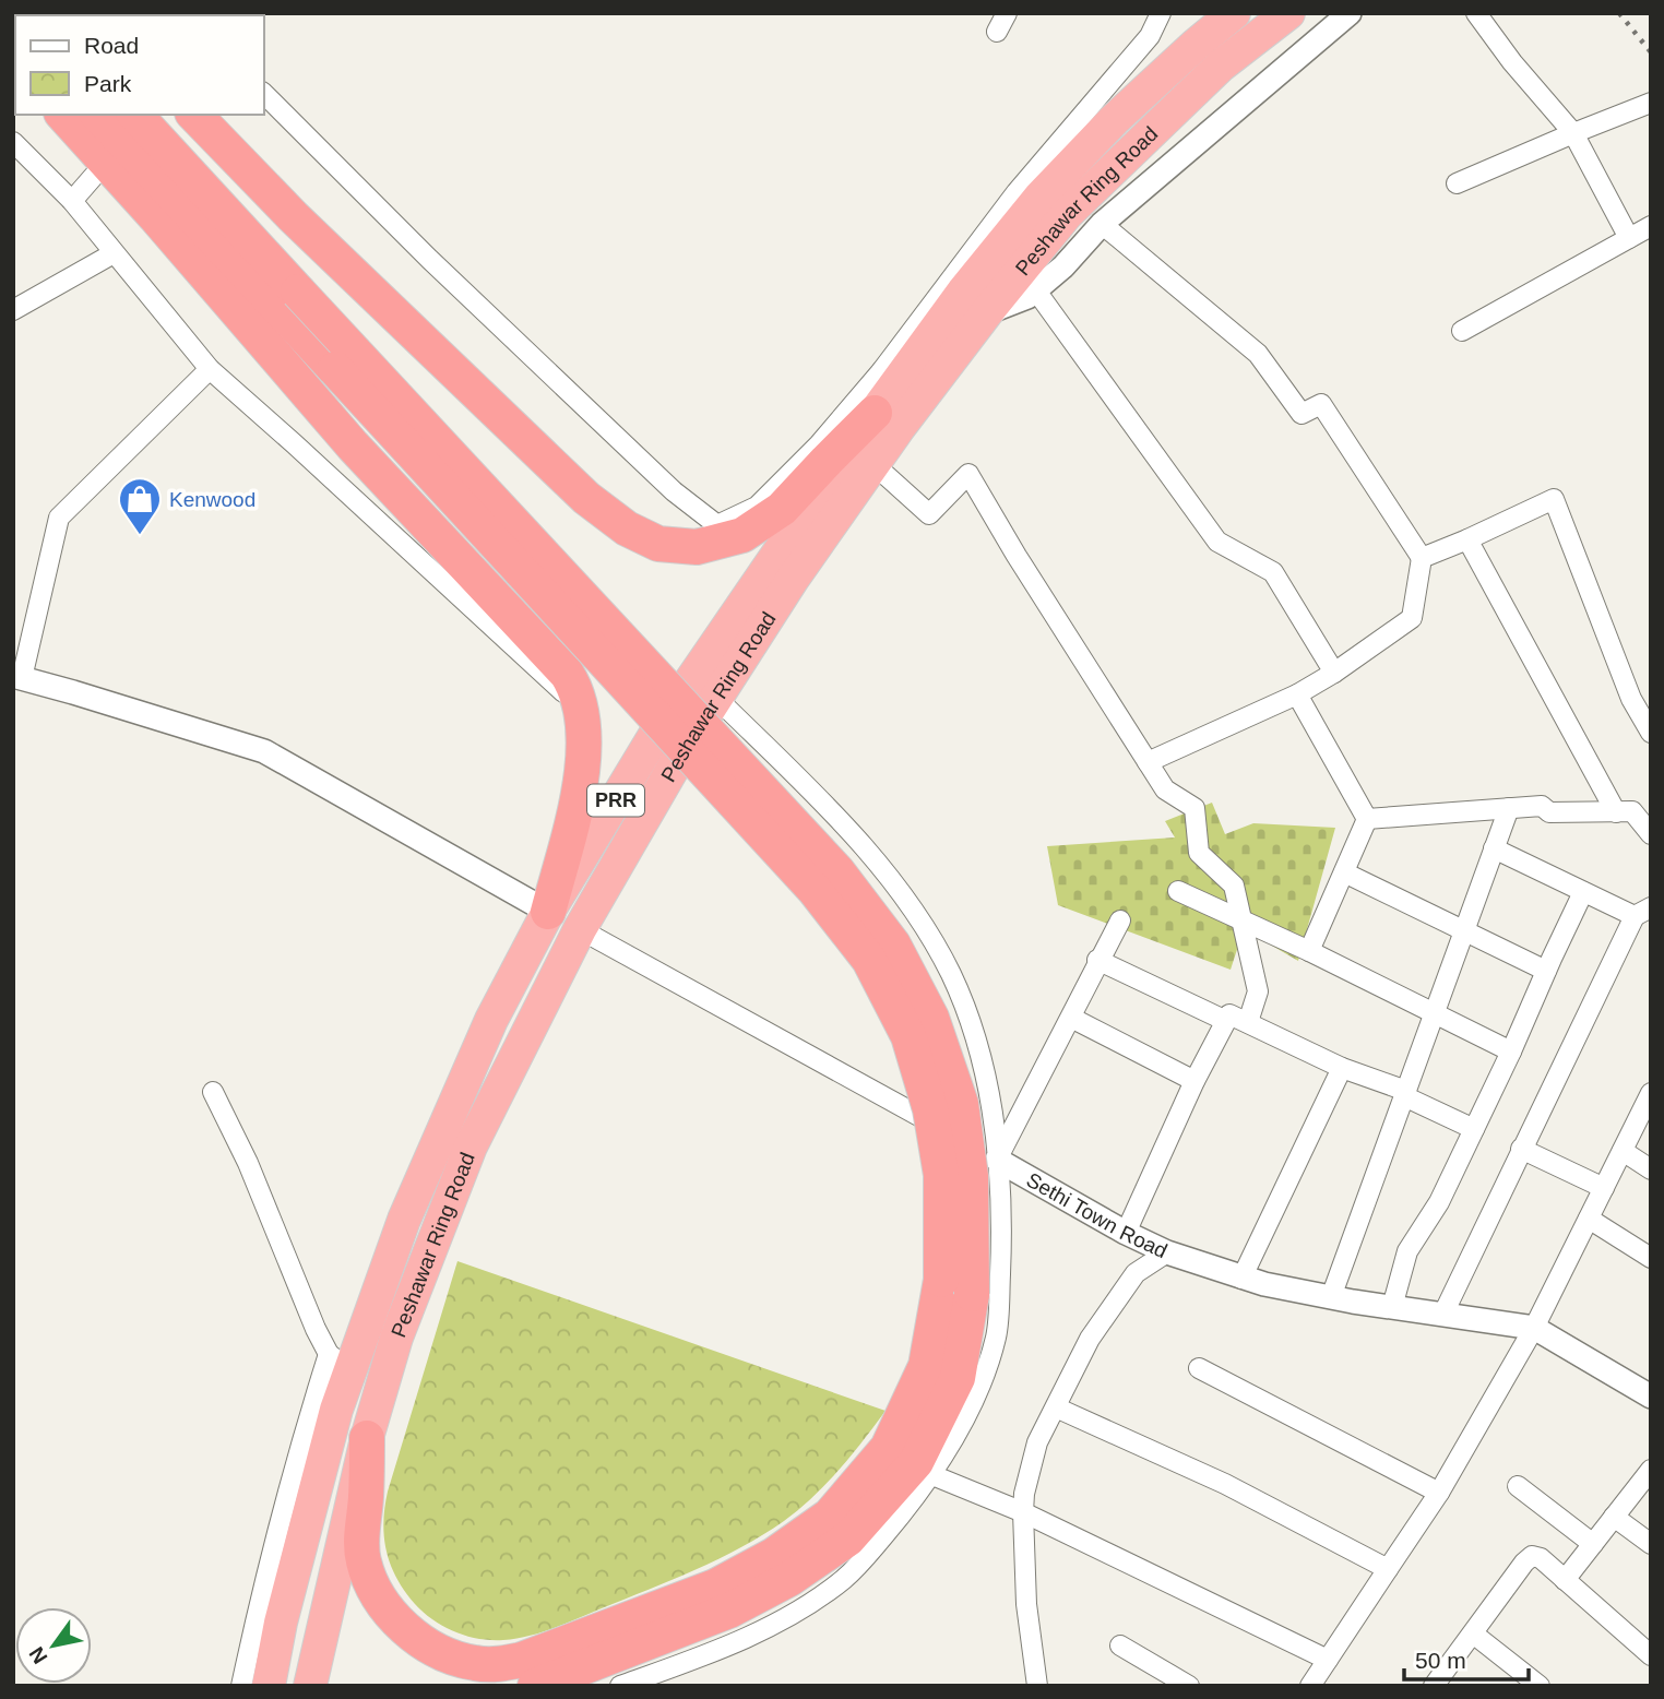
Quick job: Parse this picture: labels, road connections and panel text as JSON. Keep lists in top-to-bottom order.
{
  "streets": {
    "highway": ["Peshawar Ring Road", "PRR"],
    "street": ["Sethi Town Road"]
  },
  "crossings": [
    ["Peshawar Ring Road", "Sethi Town Road"]
  ],
  "places": {
    "shop": ["Kenwood"]
  },
  "legend": ["Road", "Park"],
  "scale_bar": "50 m",
  "north": "bottom left"
}
